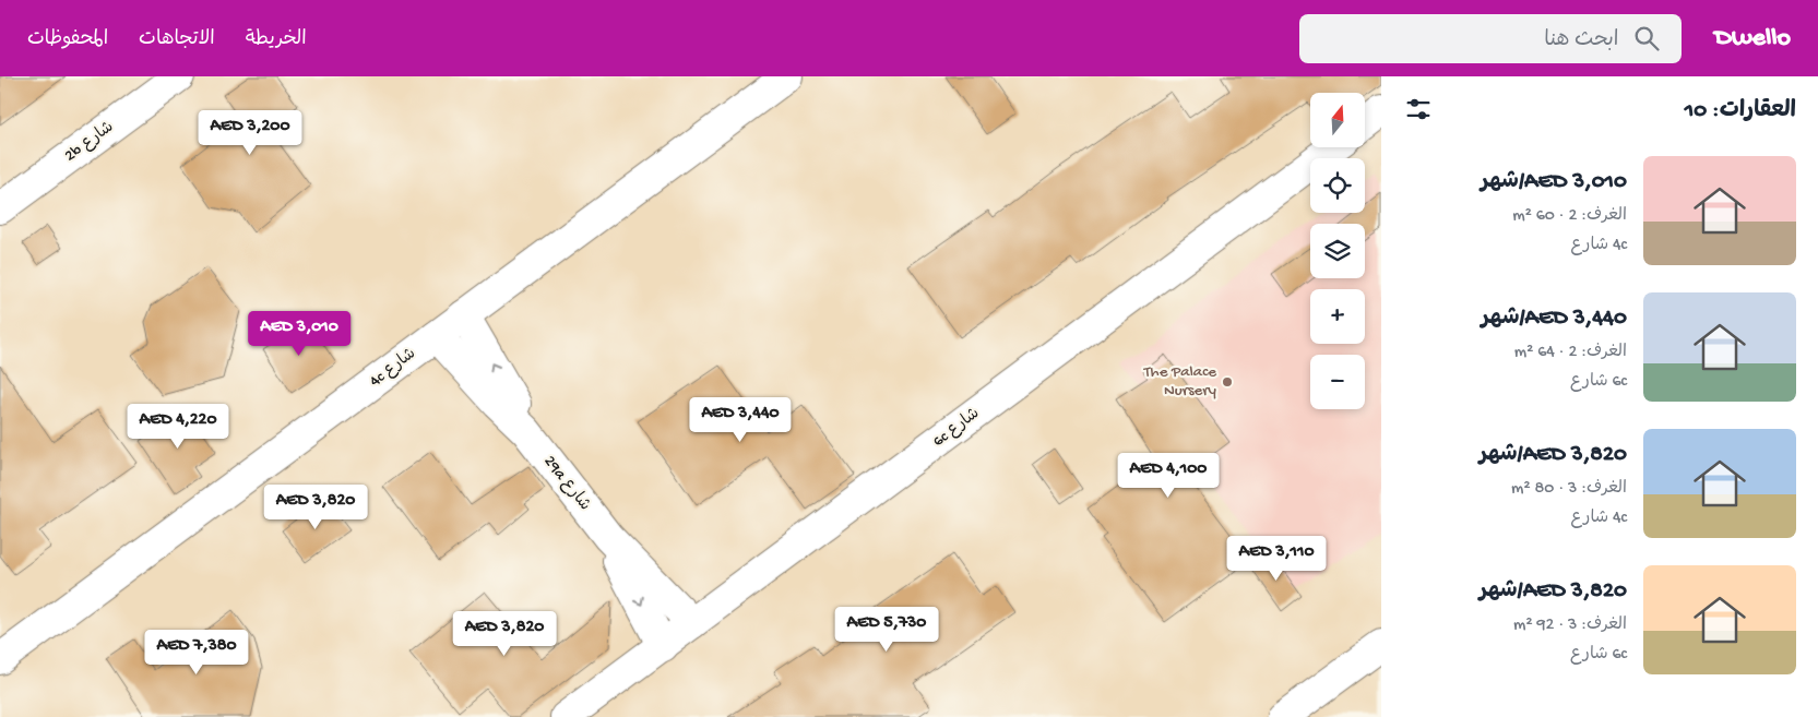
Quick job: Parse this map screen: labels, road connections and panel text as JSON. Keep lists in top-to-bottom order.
{
  "streets": {
    "street": [
      "2b شارع",
      "4c شارع",
      "6c شارع",
      "29a شارع"
    ]
  },
  "crossings": [
    ["4c شارع", "29a شارع"],
    ["6c شارع", "29a شارع"]
  ],
  "places": ["The Palace Nursery"],
  "north": "top",
  "page": {
    "header": "Dwello",
    "search": "ابحث هنا",
    "nav": ["الخريطة", "الاتجاهات", "المحفوظات"],
    "heading": "العقارات: 10",
    "map_buttons": ["+", "−"],
    "price": [
      "AED 3,200",
      "AED 3,010",
      "AED 3,440",
      "AED 4,220",
      "AED 4,100",
      "AED 3,820",
      "AED 3,110",
      "AED 5,730",
      "AED 3,820",
      "AED 7,380"
    ],
    "list": [
      {
        "name": "AED 3,010/شهر",
        "note": "الغرف: 2 · 60 m² · 4c شارع"
      },
      {
        "name": "AED 3,440/شهر",
        "note": "الغرف: 2 · 64 m² · 6c شارع"
      },
      {
        "name": "AED 3,820/شهر",
        "note": "الغرف: 3 · 80 m² · 4c شارع"
      },
      {
        "name": "AED 3,820/شهر",
        "note": "الغرف: 3 · 92 m² · 6c شارع"
      }
    ]
  }
}
